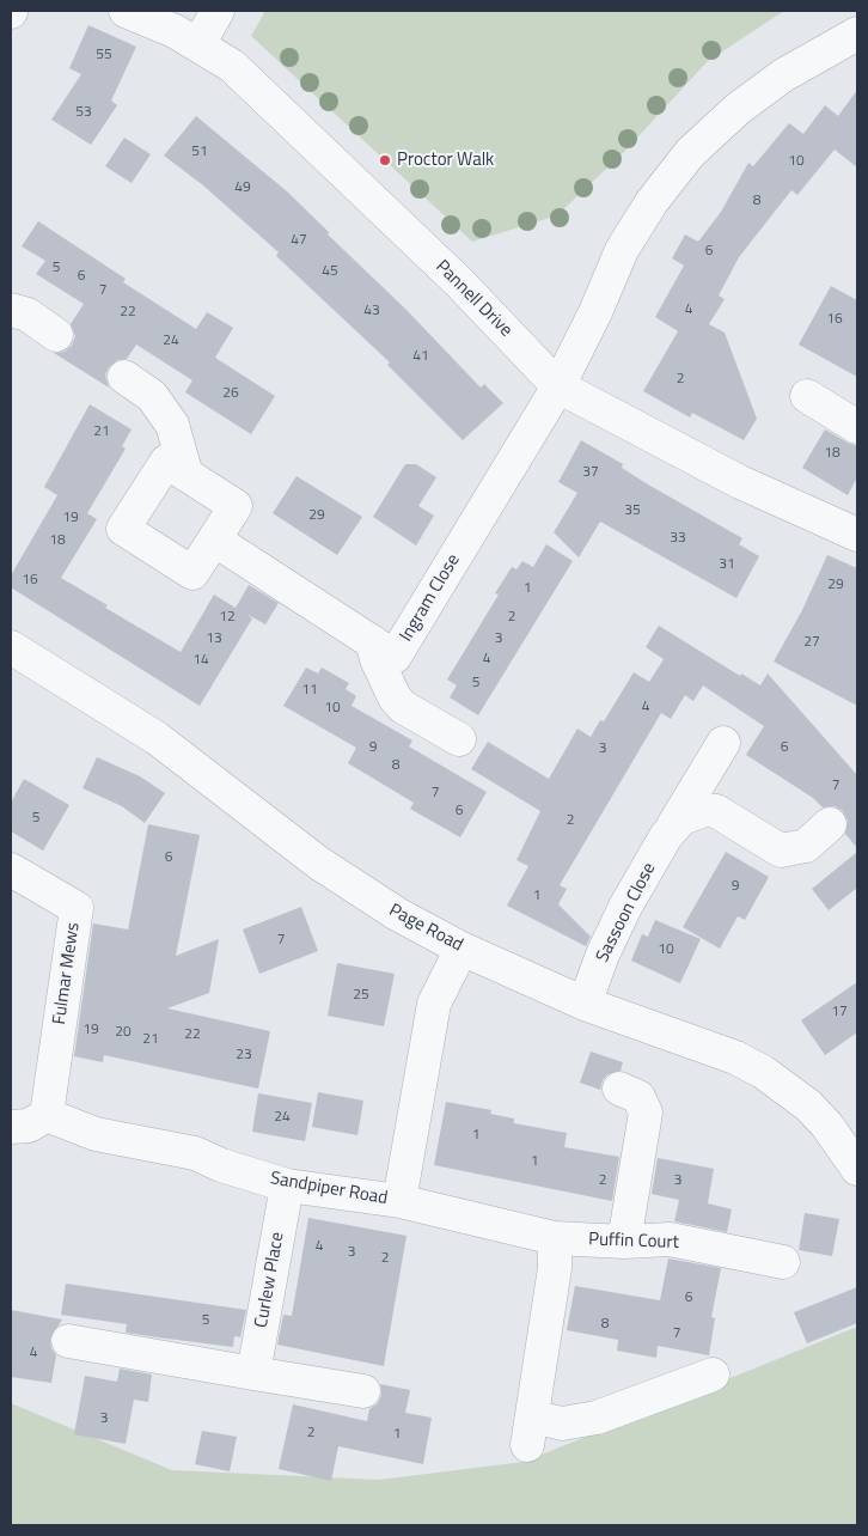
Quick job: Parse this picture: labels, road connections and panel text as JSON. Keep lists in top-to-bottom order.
{
  "streets": {
    "street": [
      "Pannell Drive",
      "Ingram Close",
      "Sassoon Close",
      "Page Road",
      "Fulmar Mews",
      "Sandpiper Road",
      "Puffin Court",
      "Curlew Place"
    ]
  },
  "crossings": [
    ["Pannell Drive", "Ingram Close"],
    ["Sassoon Close", "Page Road"],
    ["Page Road", "Sandpiper Road"],
    ["Fulmar Mews", "Sandpiper Road"],
    ["Sandpiper Road", "Puffin Court"],
    ["Sandpiper Road", "Curlew Place"]
  ],
  "places": ["Proctor Walk"],
  "house_numbers": [
    "55",
    "53",
    "51",
    "10",
    "49",
    "8",
    "47",
    "6",
    "5",
    "45",
    "6",
    "7",
    "4",
    "43",
    "22",
    "16",
    "24",
    "41",
    "2",
    "26",
    "21",
    "18",
    "37",
    "35",
    "29",
    "19",
    "33",
    "18",
    "31",
    "16",
    "29",
    "1",
    "12",
    "2",
    "13",
    "3",
    "27",
    "4",
    "14",
    "5",
    "11",
    "4",
    "10",
    "9",
    "6",
    "3",
    "8",
    "7",
    "7",
    "6",
    "5",
    "2",
    "6",
    "9",
    "1",
    "7",
    "10",
    "25",
    "17",
    "19",
    "20",
    "22",
    "21",
    "23",
    "24",
    "1",
    "1",
    "2",
    "3",
    "4",
    "3",
    "2",
    "6",
    "5",
    "8",
    "7",
    "4",
    "3",
    "2",
    "1"
  ]
}
